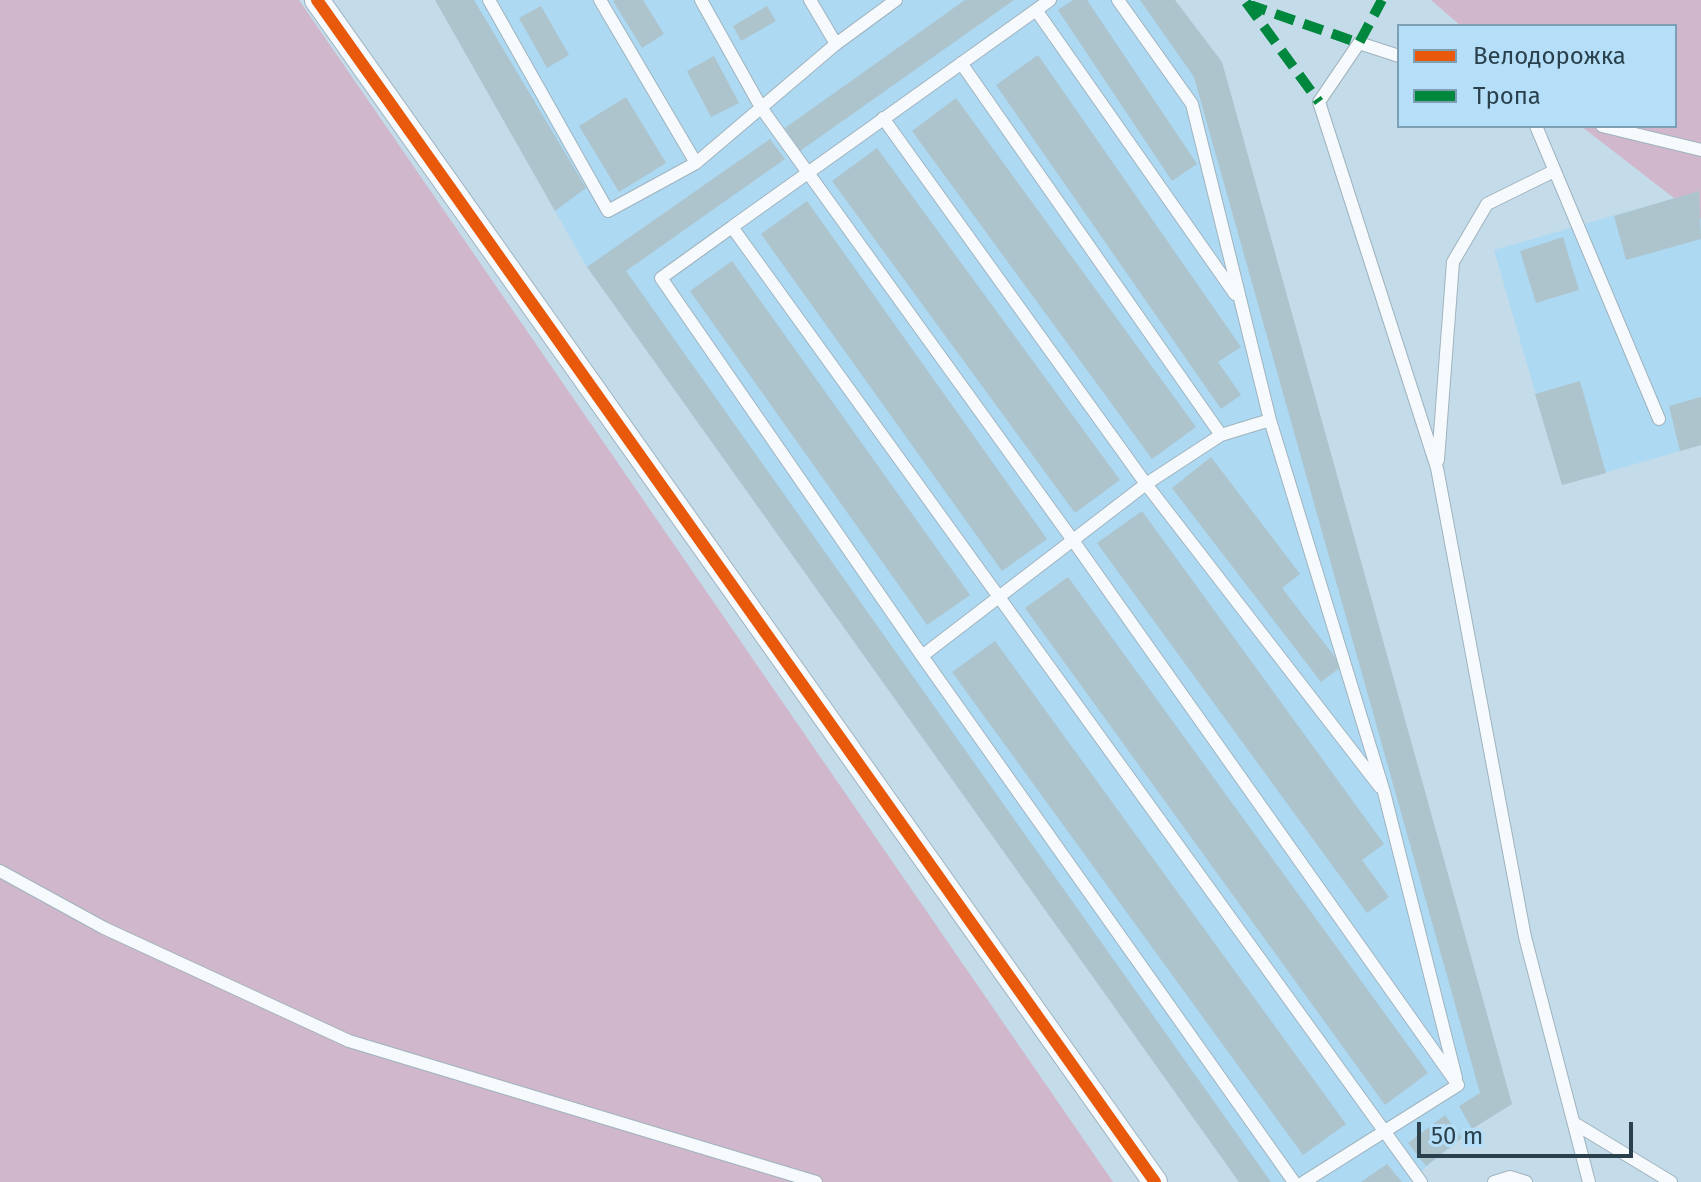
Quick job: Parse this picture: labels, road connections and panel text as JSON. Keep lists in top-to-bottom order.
{
  "legend": ["Велодорожка", "Тропа"],
  "scale_bar": "50 m"
}
